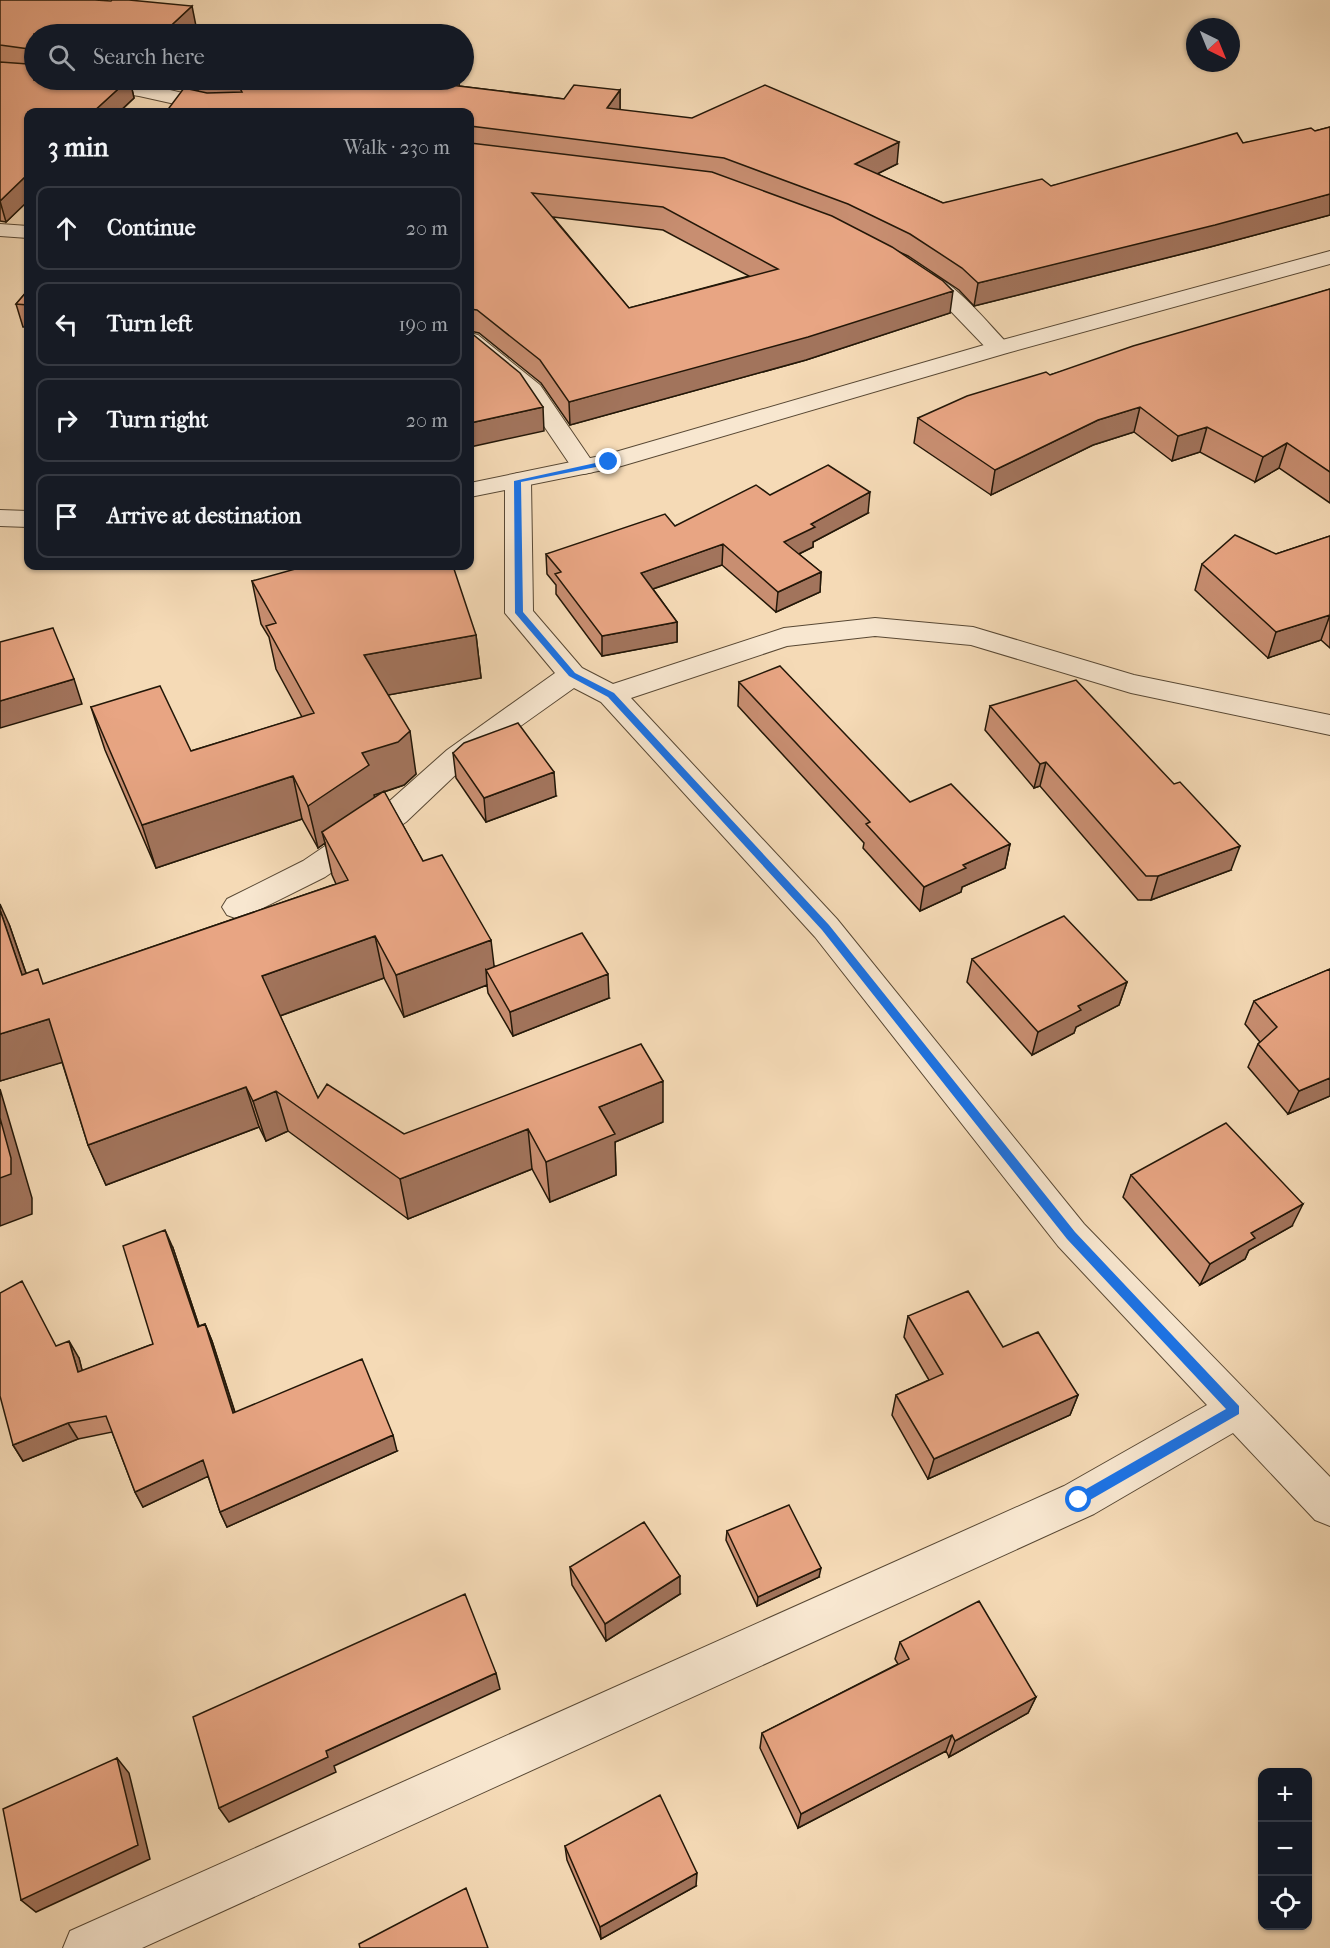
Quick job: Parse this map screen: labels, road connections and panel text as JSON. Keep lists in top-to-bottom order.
{
  "north": "bottom right",
  "page": {
    "search": "Search here",
    "heading": ["3 min", "Walk · 230 m"],
    "list": [
      ["Continue", "20 m"],
      ["Turn left", "190 m"],
      ["Turn right", "20 m"],
      "Arrive at destination"
    ],
    "map_buttons": ["+", "−"]
  }
}
